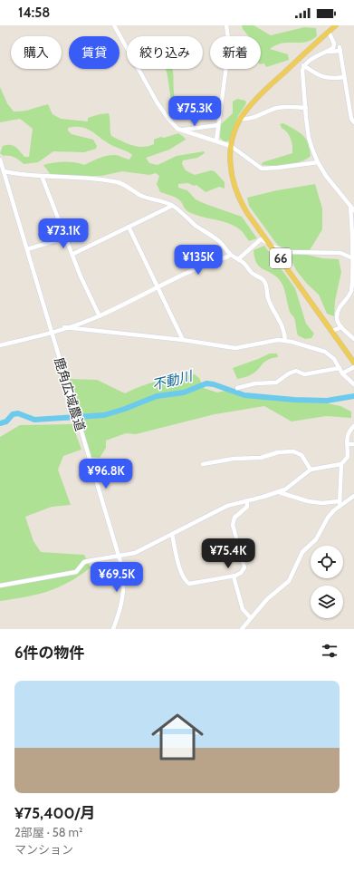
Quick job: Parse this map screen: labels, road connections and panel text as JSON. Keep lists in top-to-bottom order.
{
  "streets": {
    "main road": ["66"],
    "street": ["鹿角広域農道"]
  },
  "water": ["不動川"],
  "page": {
    "status": "14:58",
    "chip": [
      "購入",
      "賃貸",
      "絞り込み",
      "新着"
    ],
    "price": [
      "¥75.3K",
      "¥73.1K",
      "¥135K",
      "¥96.8K",
      "¥75.4K",
      "¥69.5K"
    ],
    "heading": "6件の物件",
    "list": [
      {
        "name": "¥75,400/月",
        "note": "2部屋 · 58 m² · マンション"
      }
    ]
  }
}
